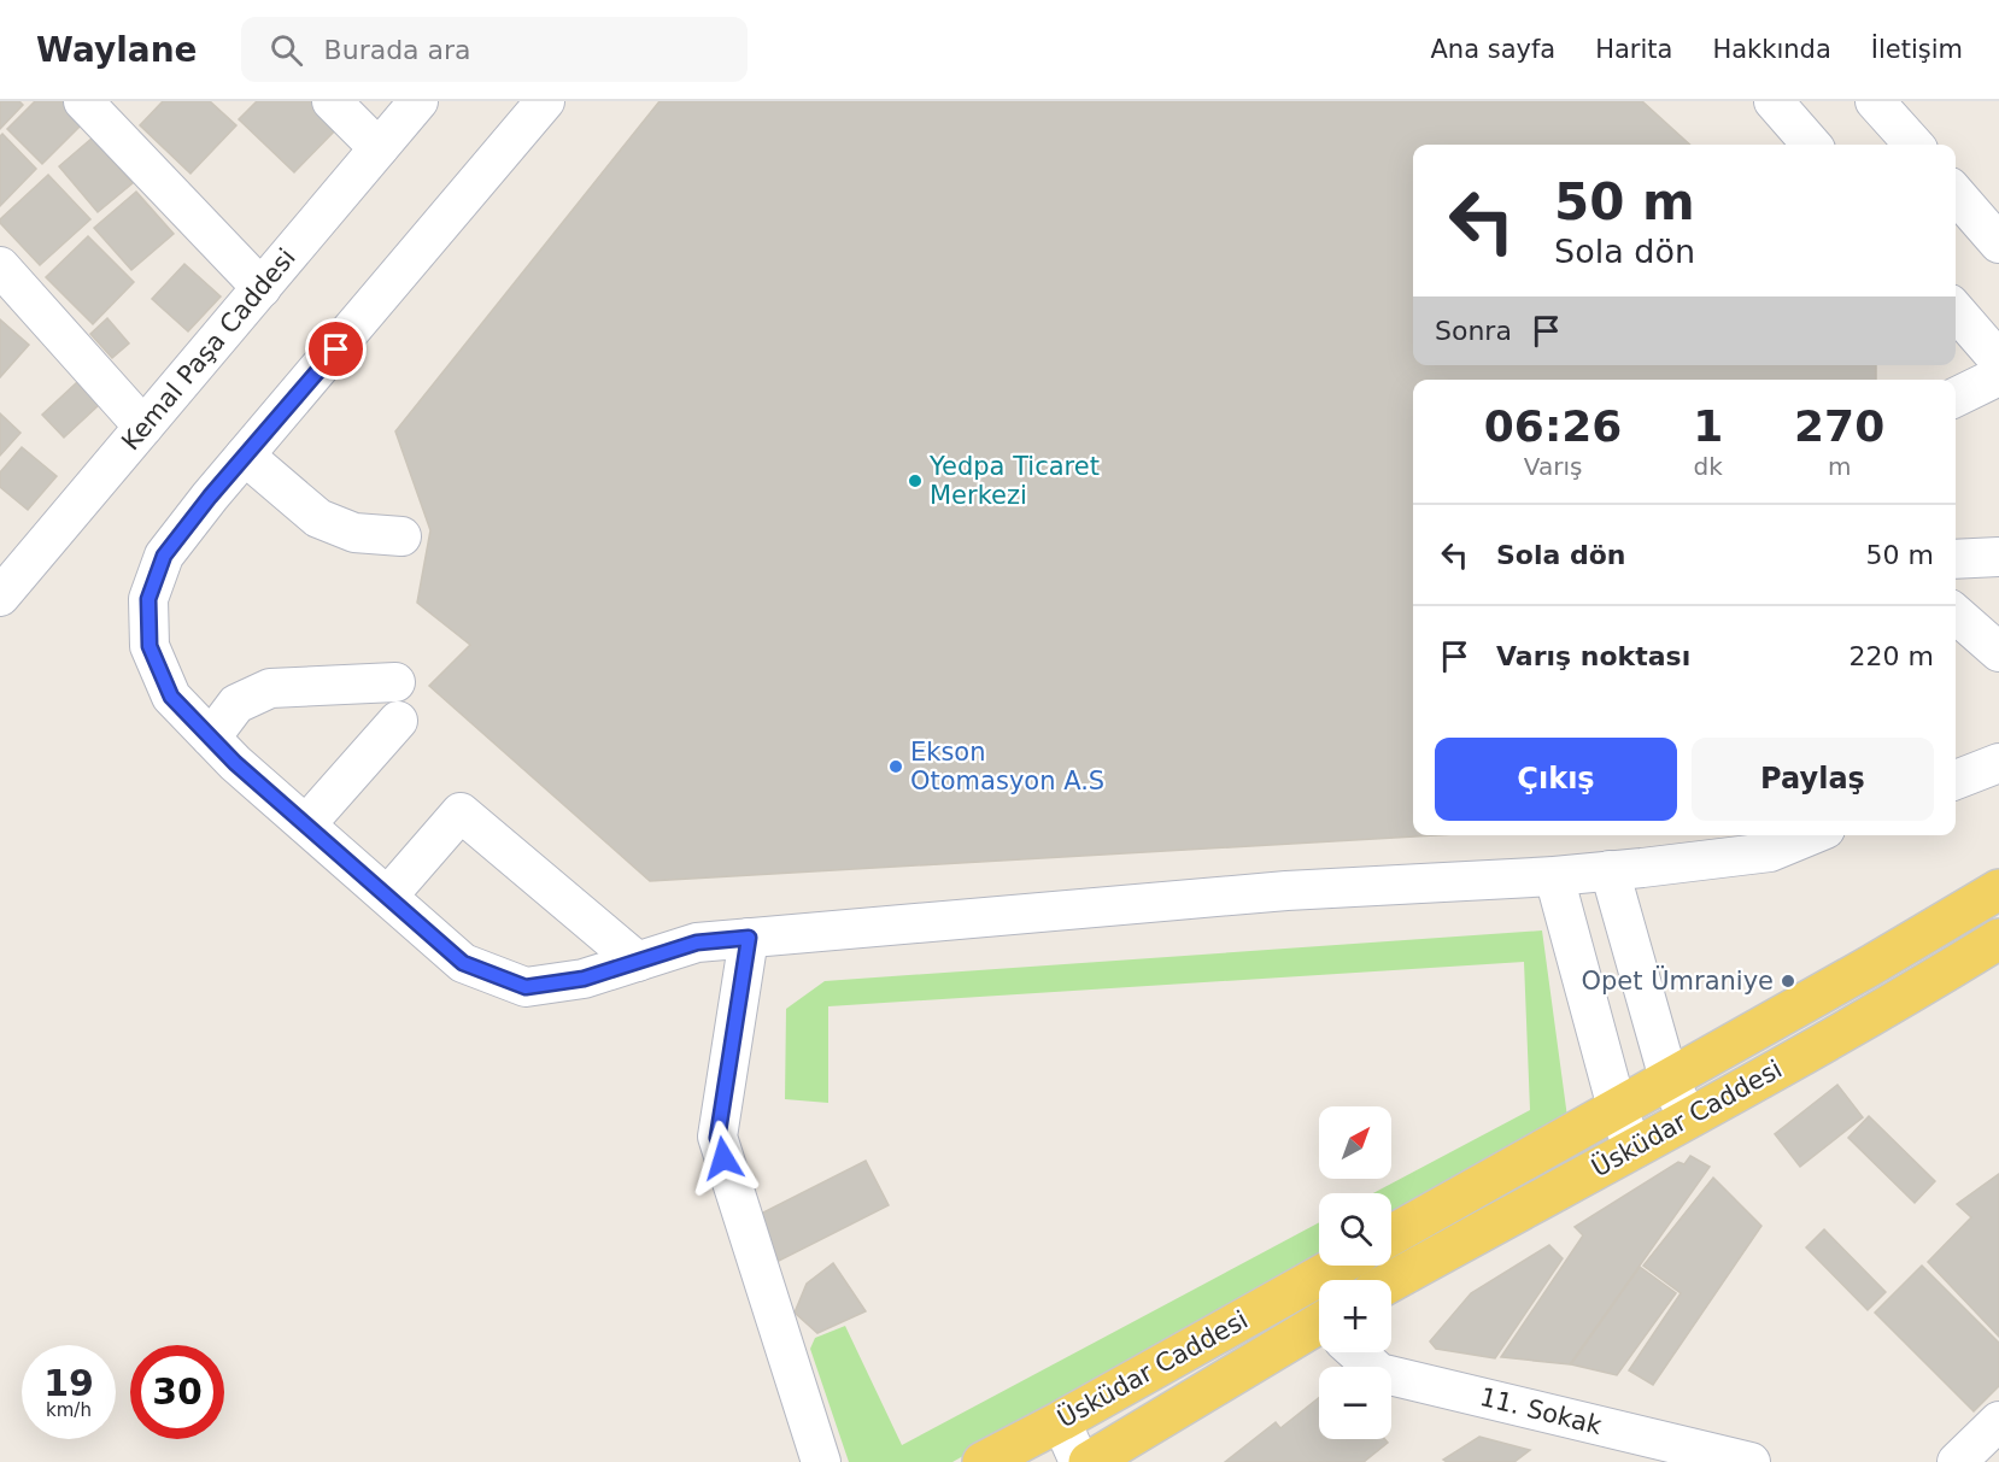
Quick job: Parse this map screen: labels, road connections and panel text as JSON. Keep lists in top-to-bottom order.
{
  "streets": {
    "main road": ["Üsküdar Caddesi"],
    "street": ["Kemal Paşa Caddesi", "11. Sokak"]
  },
  "places": ["Yedpa Ticaret Merkezi", "Ekson Otomasyon A.S", "Opet Ümraniye"],
  "north": "top right",
  "page": {
    "header": "Waylane",
    "search": "Burada ara",
    "nav": [
      "Ana sayfa",
      "Harita",
      "Hakkında",
      "İletişim"
    ],
    "turn": ["50 m", "Sola dön"],
    "then": "Sonra",
    "eta": [
      "06:26",
      "Varış",
      "1",
      "dk",
      "270",
      "m"
    ],
    "list": [
      {
        "name": "Sola dön",
        "value": "50 m"
      },
      {
        "name": "Varış noktası",
        "value": "220 m"
      }
    ],
    "buttons": ["Çıkış", "Paylaş"],
    "map_buttons": ["+", "−"],
    "speed": "19 km/h",
    "limit": "30"
  }
}
